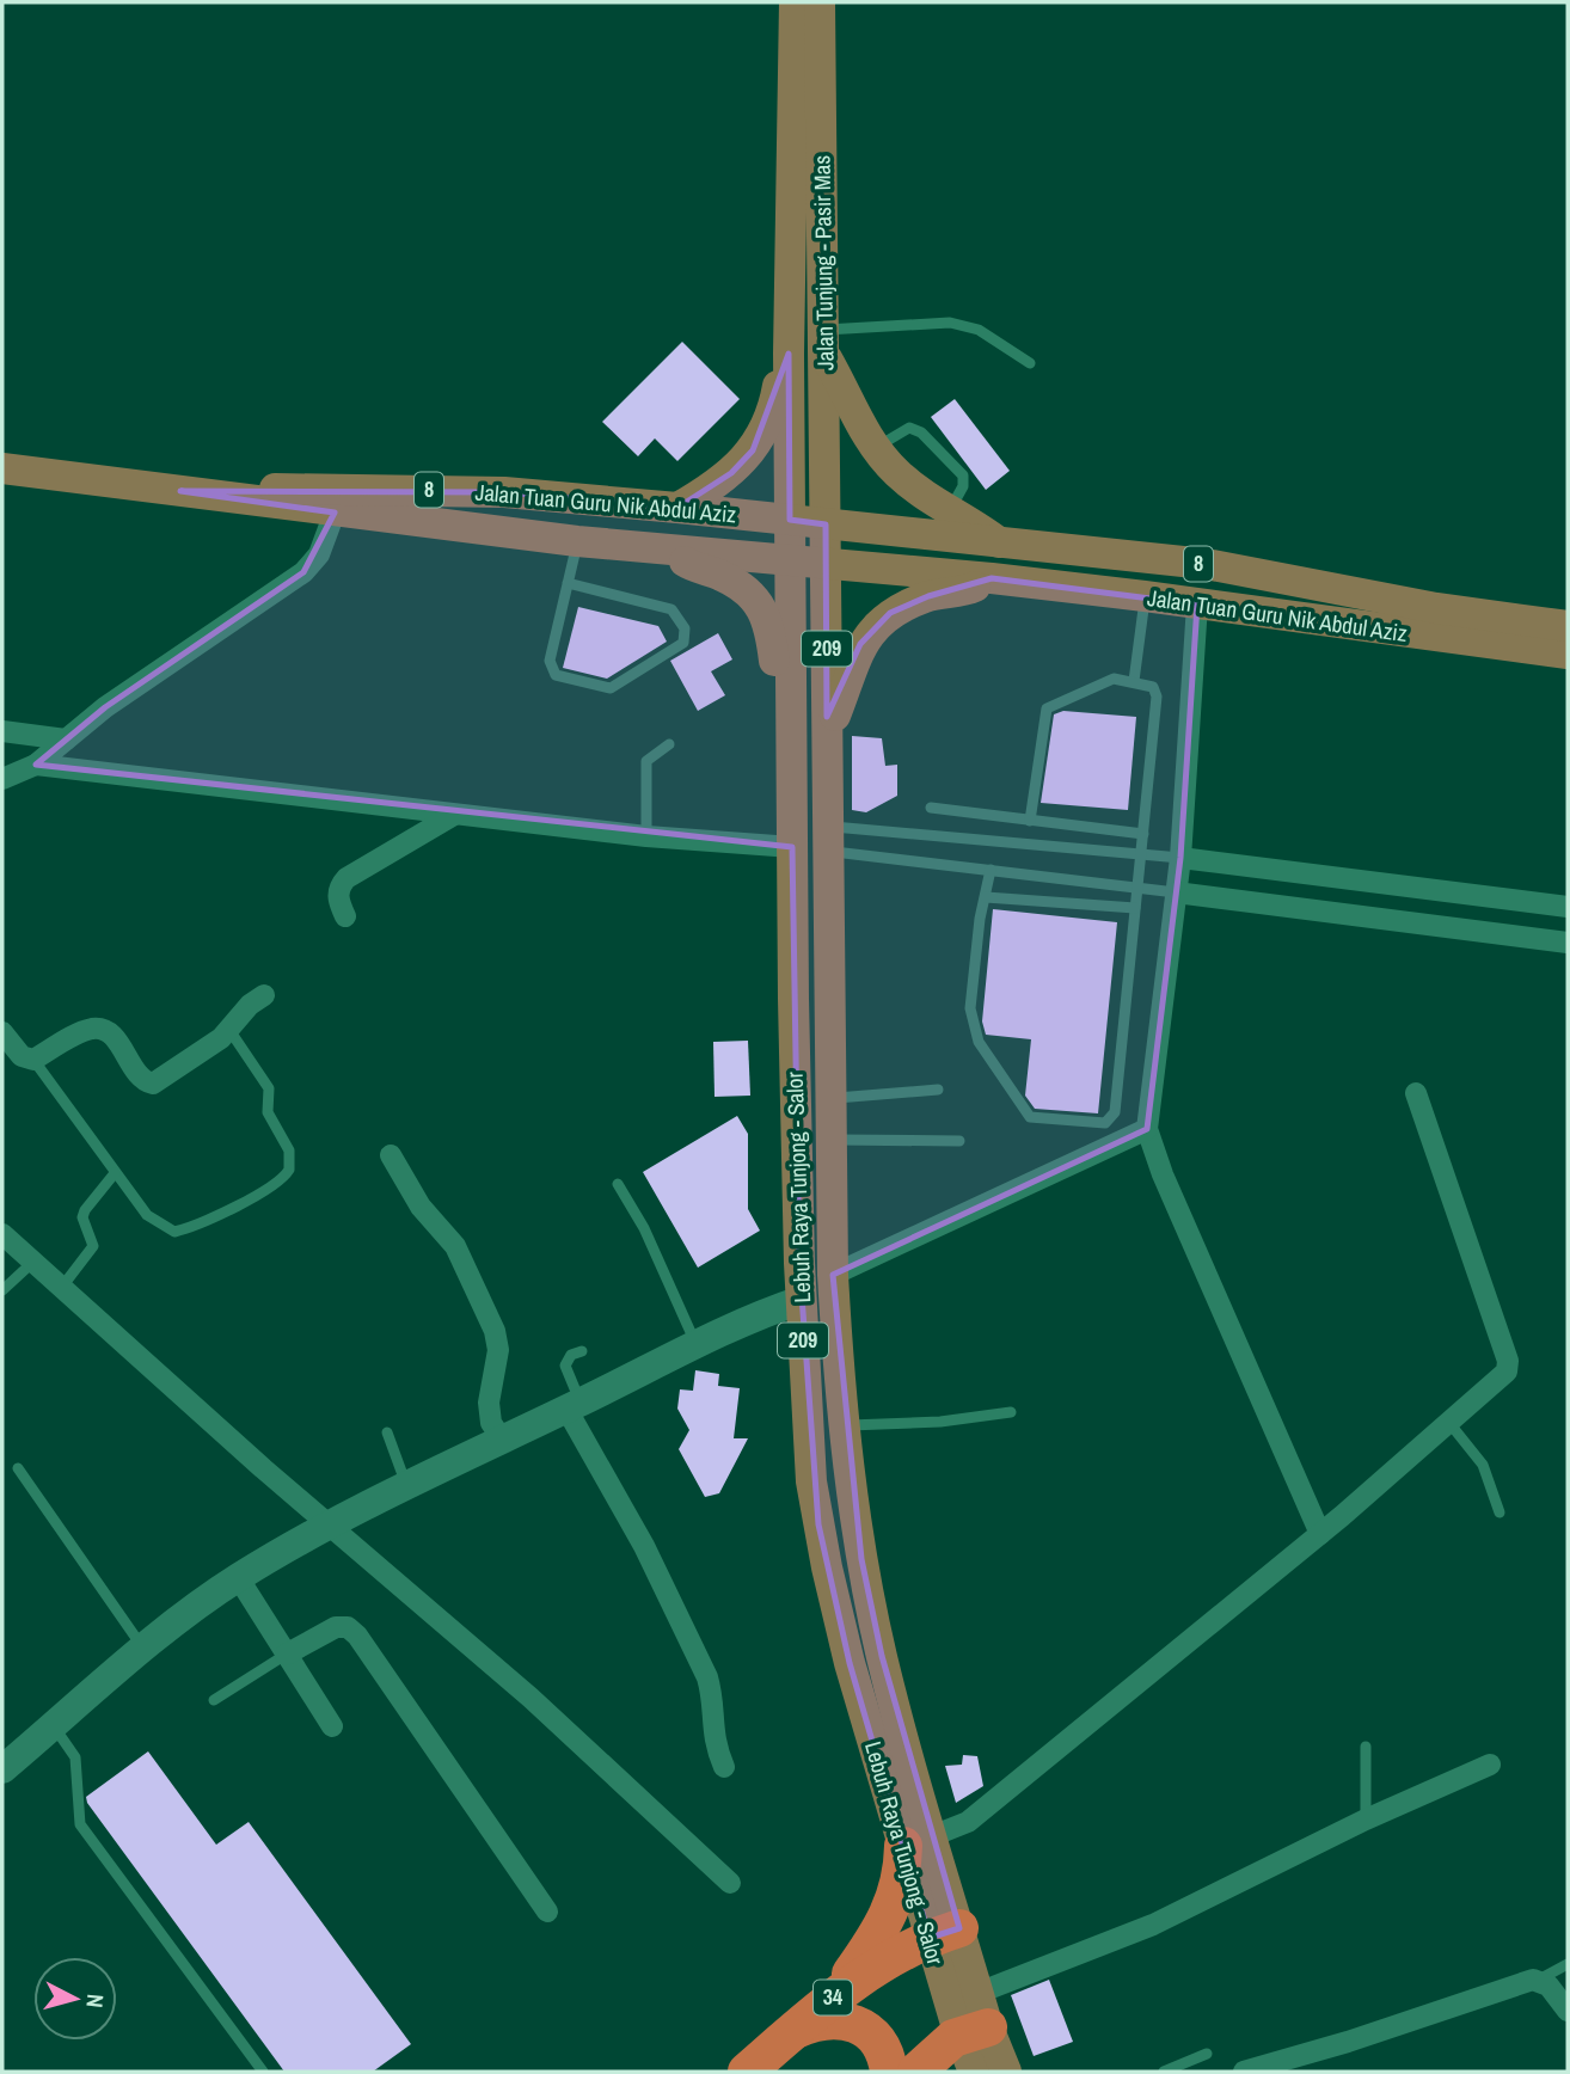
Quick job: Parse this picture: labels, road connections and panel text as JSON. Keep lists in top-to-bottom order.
{
  "streets": {
    "highway": ["34"],
    "main road": [
      "Jalan Tunjung - Pasir Mas",
      "8",
      "Jalan Tuan Guru Nik Abdul Aziz",
      "209",
      "Lebuh Raya Tunjong - Salor"
    ]
  },
  "crossings": [
    ["Jalan Tunjung - Pasir Mas", "Jalan Tuan Guru Nik Abdul Aziz"],
    ["Jalan Tunjung - Pasir Mas", "Lebuh Raya Tunjong - Salor"],
    ["8", "Jalan Tuan Guru Nik Abdul Aziz"],
    ["Jalan Tuan Guru Nik Abdul Aziz", "Lebuh Raya Tunjong - Salor"],
    ["209", "Lebuh Raya Tunjong - Salor"],
    ["Lebuh Raya Tunjong - Salor", "34"]
  ],
  "north": "right"
}
